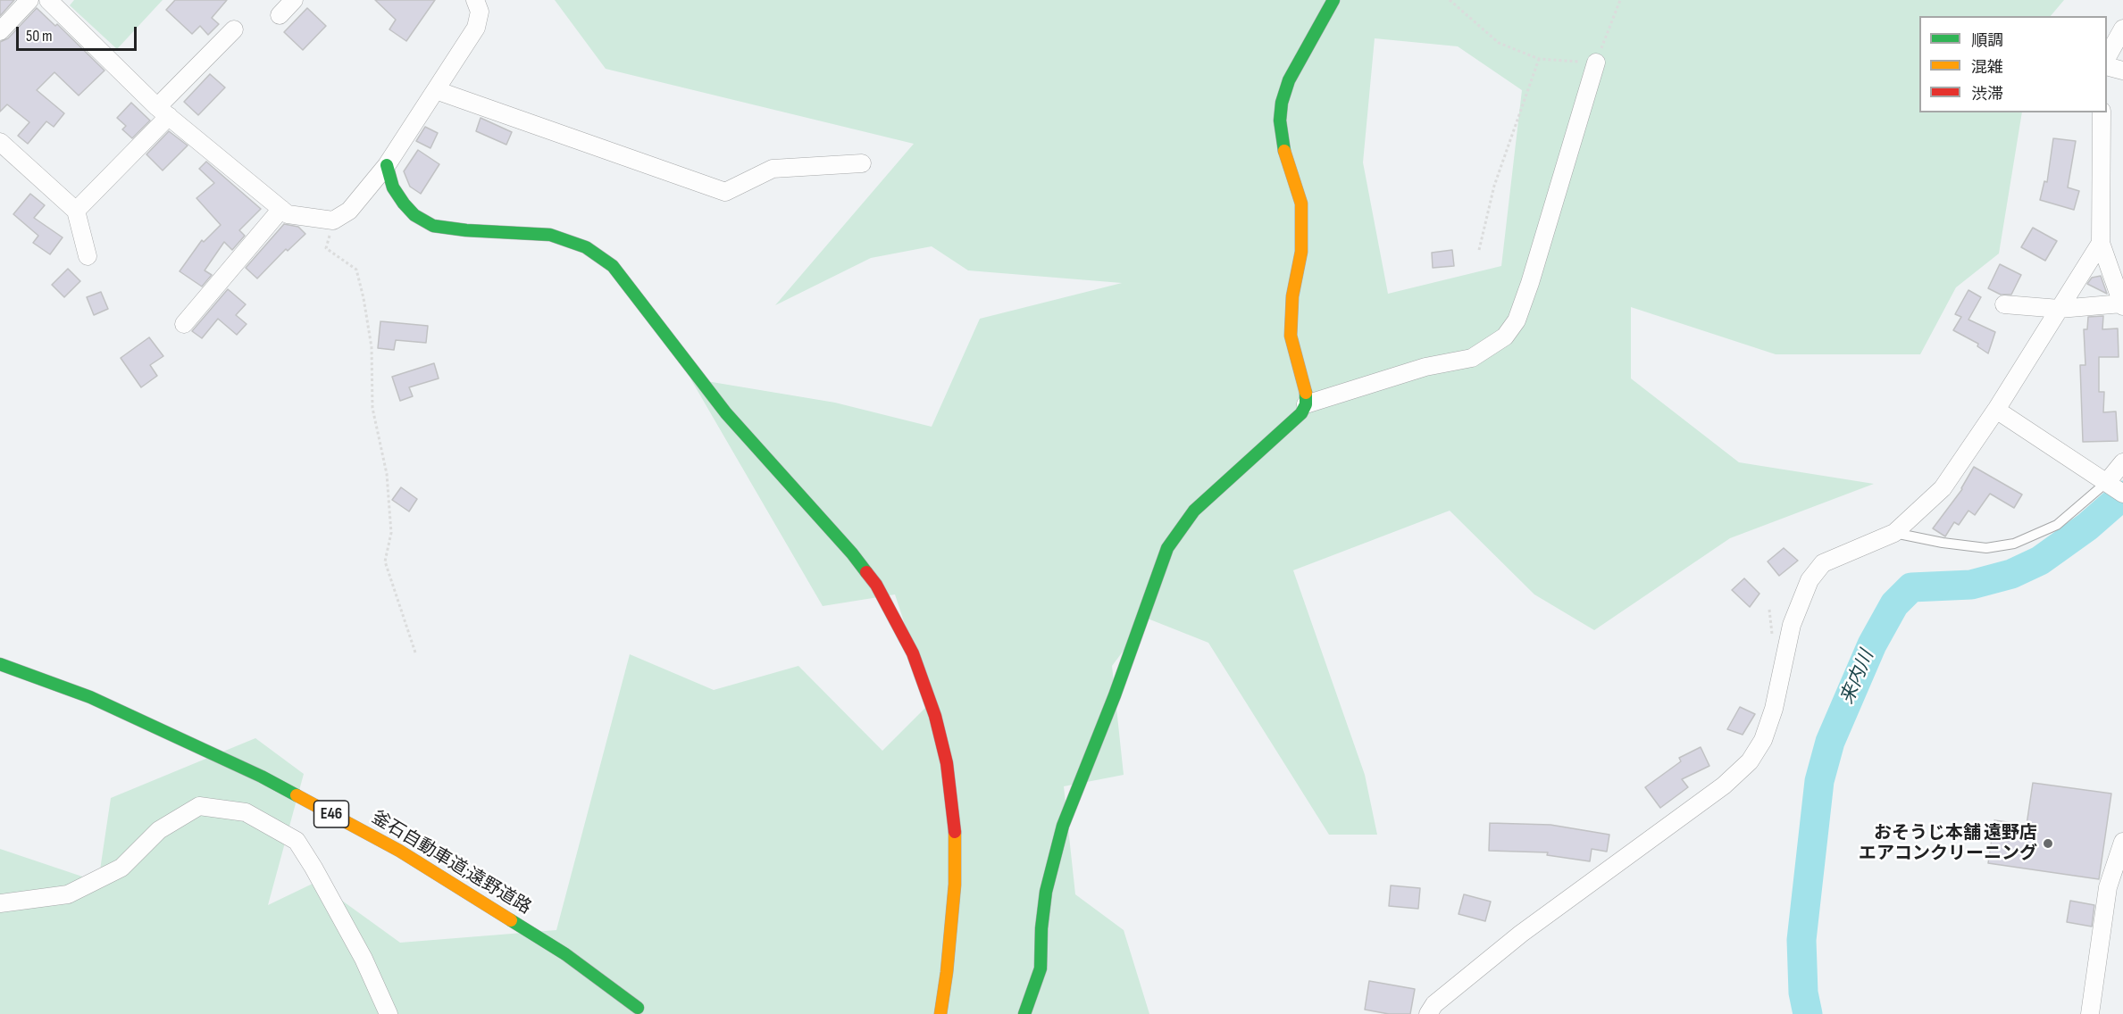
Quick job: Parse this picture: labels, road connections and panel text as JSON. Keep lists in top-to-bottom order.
{
  "streets": {
    "main road": ["E46", "釜石自動車道;遠野道路"]
  },
  "water": ["来内川"],
  "places": ["おそうじ本舗 遠野店 エアコンクリーニング"],
  "legend": ["順調", "混雑", "渋滞"],
  "scale_bar": "50 m"
}
